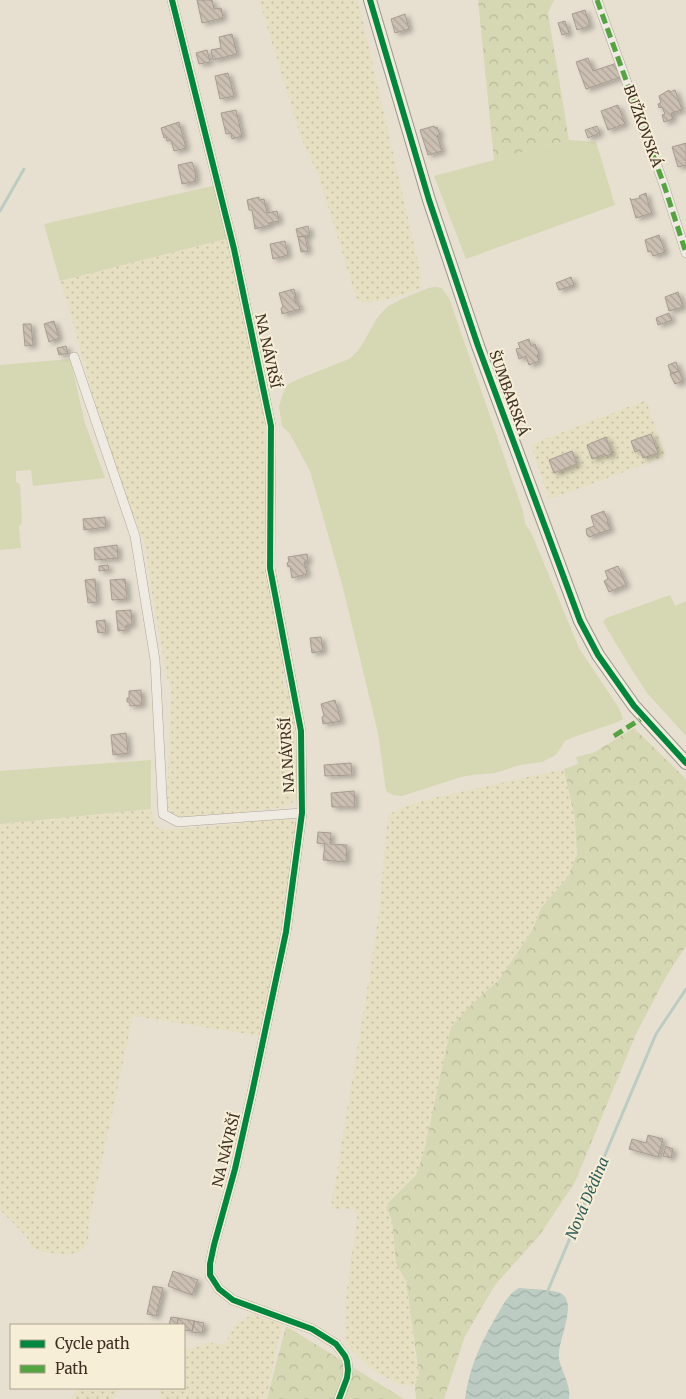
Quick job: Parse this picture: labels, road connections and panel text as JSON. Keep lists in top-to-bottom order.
{
  "streets": {
    "street": ["BUŽKOVSKÁ", "NA NÁVRŠÍ", "ŠUMBARSKÁ"]
  },
  "water": ["Nová Dědina"],
  "legend": ["Cycle path", "Path"]
}
